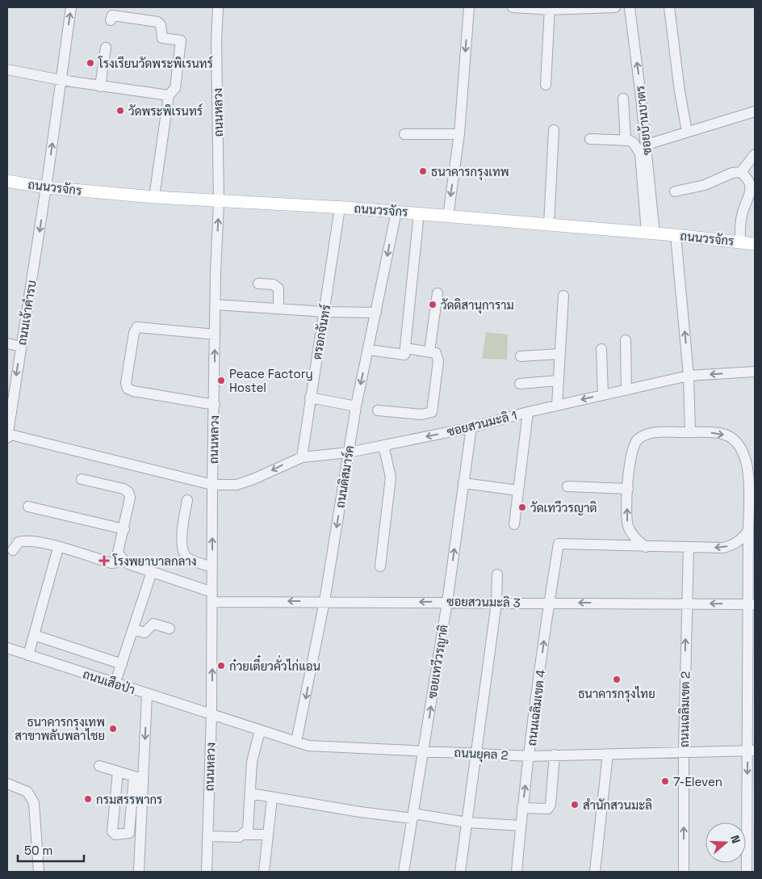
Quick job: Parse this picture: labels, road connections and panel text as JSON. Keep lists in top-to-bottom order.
{
  "streets": {
    "main road": ["ถนนวรจักร"],
    "street": [
      "ถนนหลวง",
      "ซอยบ้านบาตร",
      "ถนนเจ้าคำรบ",
      "ตรอกจันทร์",
      "ซอยสวนมะลิ 1",
      "ถนนดิสมาร์ค",
      "ซอยสวนมะลิ 3",
      "ซอยเทวีวรญาติ",
      "ถนนเสือป่า",
      "ถนนเฉลิมเขต 4",
      "ถนนเฉลิมเขต 2",
      "ถนนยุคล 2"
    ]
  },
  "crossings": [
    ["ถนนหลวง", "ถนนวรจักร"],
    ["ถนนหลวง", "ซอยสวนมะลิ 1"],
    ["ถนนหลวง", "ซอยสวนมะลิ 3"],
    ["ถนนหลวง", "ถนนเสือป่า"],
    ["ถนนหลวง", "ถนนยุคล 2"],
    ["ซอยบ้านบาตร", "ถนนวรจักร"],
    ["ถนนวรจักร", "ถนนเจ้าคำรบ"],
    ["ถนนวรจักร", "ตรอกจันทร์"],
    ["ถนนวรจักร", "ถนนดิสมาร์ค"],
    ["ถนนเจ้าคำรบ", "ซอยสวนมะลิ 1"],
    ["ตรอกจันทร์", "ซอยสวนมะลิ 1"],
    ["ซอยสวนมะลิ 1", "ถนนดิสมาร์ค"],
    ["ซอยสวนมะลิ 1", "ซอยเทวีวรญาติ"],
    ["ถนนดิสมาร์ค", "ซอยสวนมะลิ 3"],
    ["ถนนดิสมาร์ค", "ถนนยุคล 2"],
    ["ซอยสวนมะลิ 3", "ซอยเทวีวรญาติ"],
    ["ซอยสวนมะลิ 3", "ถนนเฉลิมเขต 4"],
    ["ซอยสวนมะลิ 3", "ถนนเฉลิมเขต 2"],
    ["ซอยเทวีวรญาติ", "ถนนยุคล 2"],
    ["ถนนเสือป่า", "ถนนยุคล 2"],
    ["ถนนเฉลิมเขต 4", "ถนนเฉลิมเขต 2"],
    ["ถนนเฉลิมเขต 4", "ถนนยุคล 2"],
    ["ถนนเฉลิมเขต 2", "ถนนยุคล 2"]
  ],
  "one_way": ["ถนนหลวง", "ซอยสวนมะลิ 3"],
  "places": {
    "other": [
      "โรงเรียนวัดพระพิเรนทร์",
      "วัดพระพิเรนทร์",
      "ธนาคารกรุงเทพ",
      "วัดดิสานุการาม",
      "Peace Factory Hostel",
      "วัดเทวีวรญาติ",
      "ก๋วยเตี๋ยวคั่วไก่แอน",
      "ธนาคารกรุงไทย",
      "ธนาคารกรุงเทพ สาขาพลับพลาไชย",
      "7-Eleven",
      "กรมสรรพากร",
      "สำนักสวนมะลิ"
    ],
    "health": ["โรงพยาบาลกลาง"]
  },
  "scale_bar": "50 m",
  "north": "right"
}
